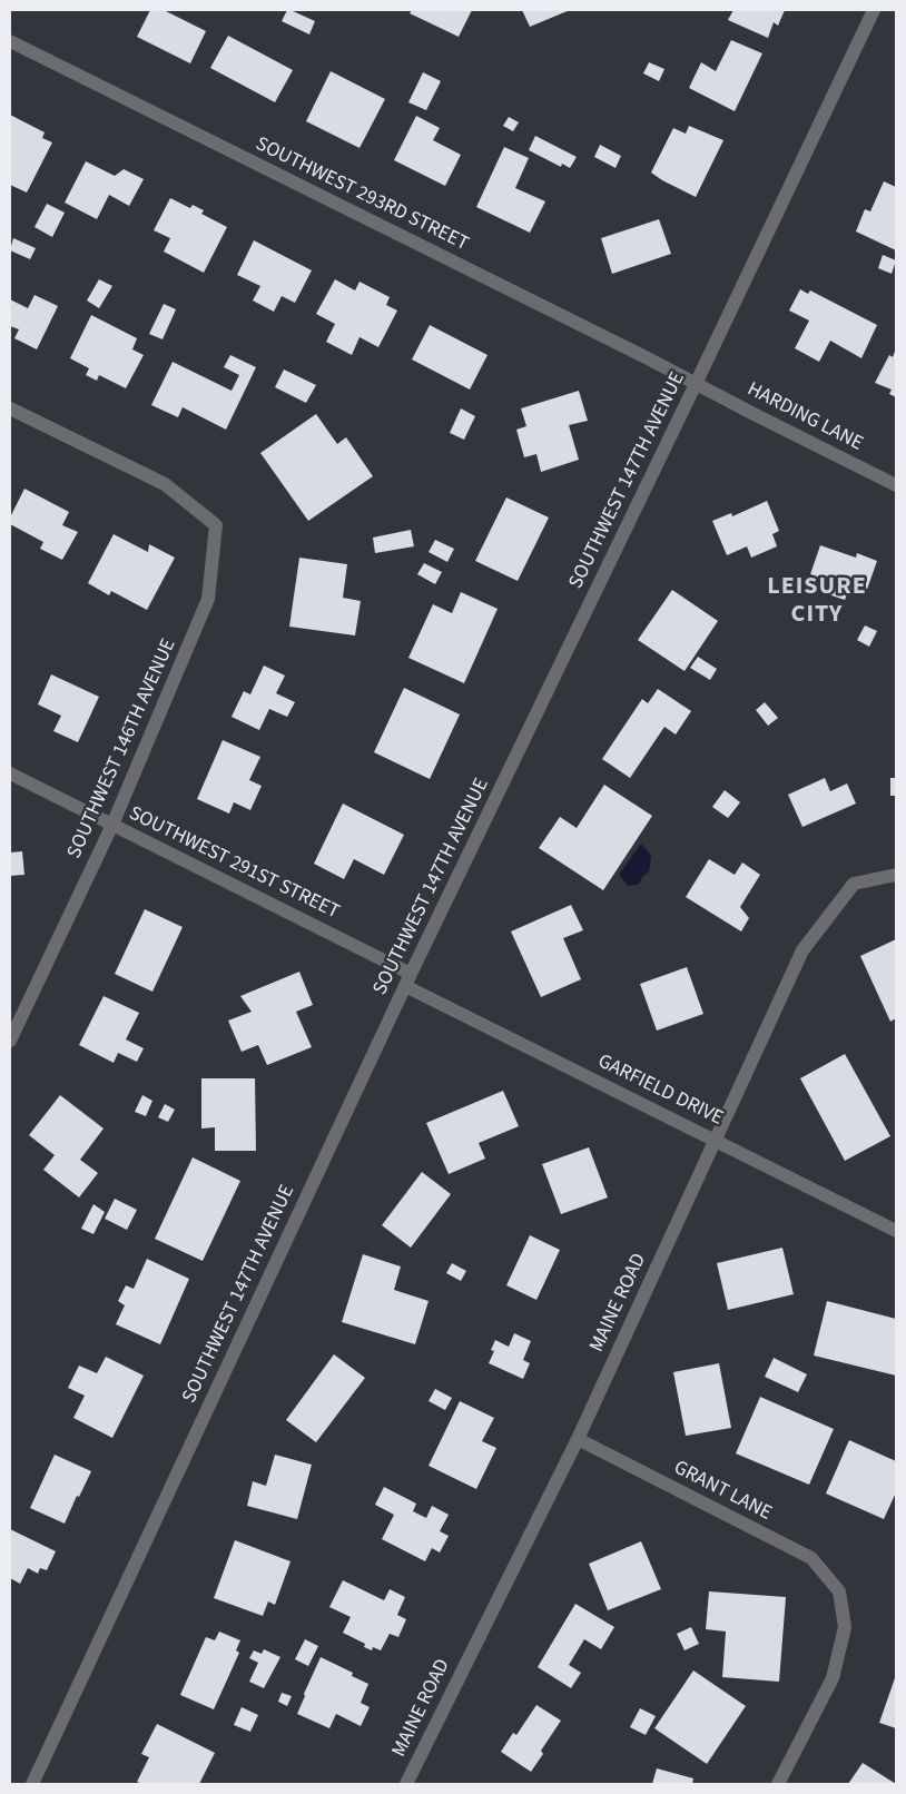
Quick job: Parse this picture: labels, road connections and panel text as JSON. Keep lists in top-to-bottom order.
{
  "streets": {
    "street": [
      "SOUTHWEST 293RD STREET",
      "HARDING LANE",
      "SOUTHWEST 147TH AVENUE",
      "SOUTHWEST 146TH AVENUE",
      "SOUTHWEST 291ST STREET",
      "GARFIELD DRIVE",
      "MAINE ROAD",
      "GRANT LANE"
    ]
  },
  "crossings": [
    ["SOUTHWEST 293RD STREET", "HARDING LANE"],
    ["SOUTHWEST 293RD STREET", "SOUTHWEST 147TH AVENUE"],
    ["HARDING LANE", "SOUTHWEST 147TH AVENUE"],
    ["SOUTHWEST 147TH AVENUE", "SOUTHWEST 291ST STREET"],
    ["SOUTHWEST 147TH AVENUE", "GARFIELD DRIVE"],
    ["SOUTHWEST 146TH AVENUE", "SOUTHWEST 291ST STREET"],
    ["SOUTHWEST 291ST STREET", "GARFIELD DRIVE"],
    ["GARFIELD DRIVE", "MAINE ROAD"],
    ["MAINE ROAD", "GRANT LANE"]
  ],
  "districts": ["LEISURE CITY"]
}
